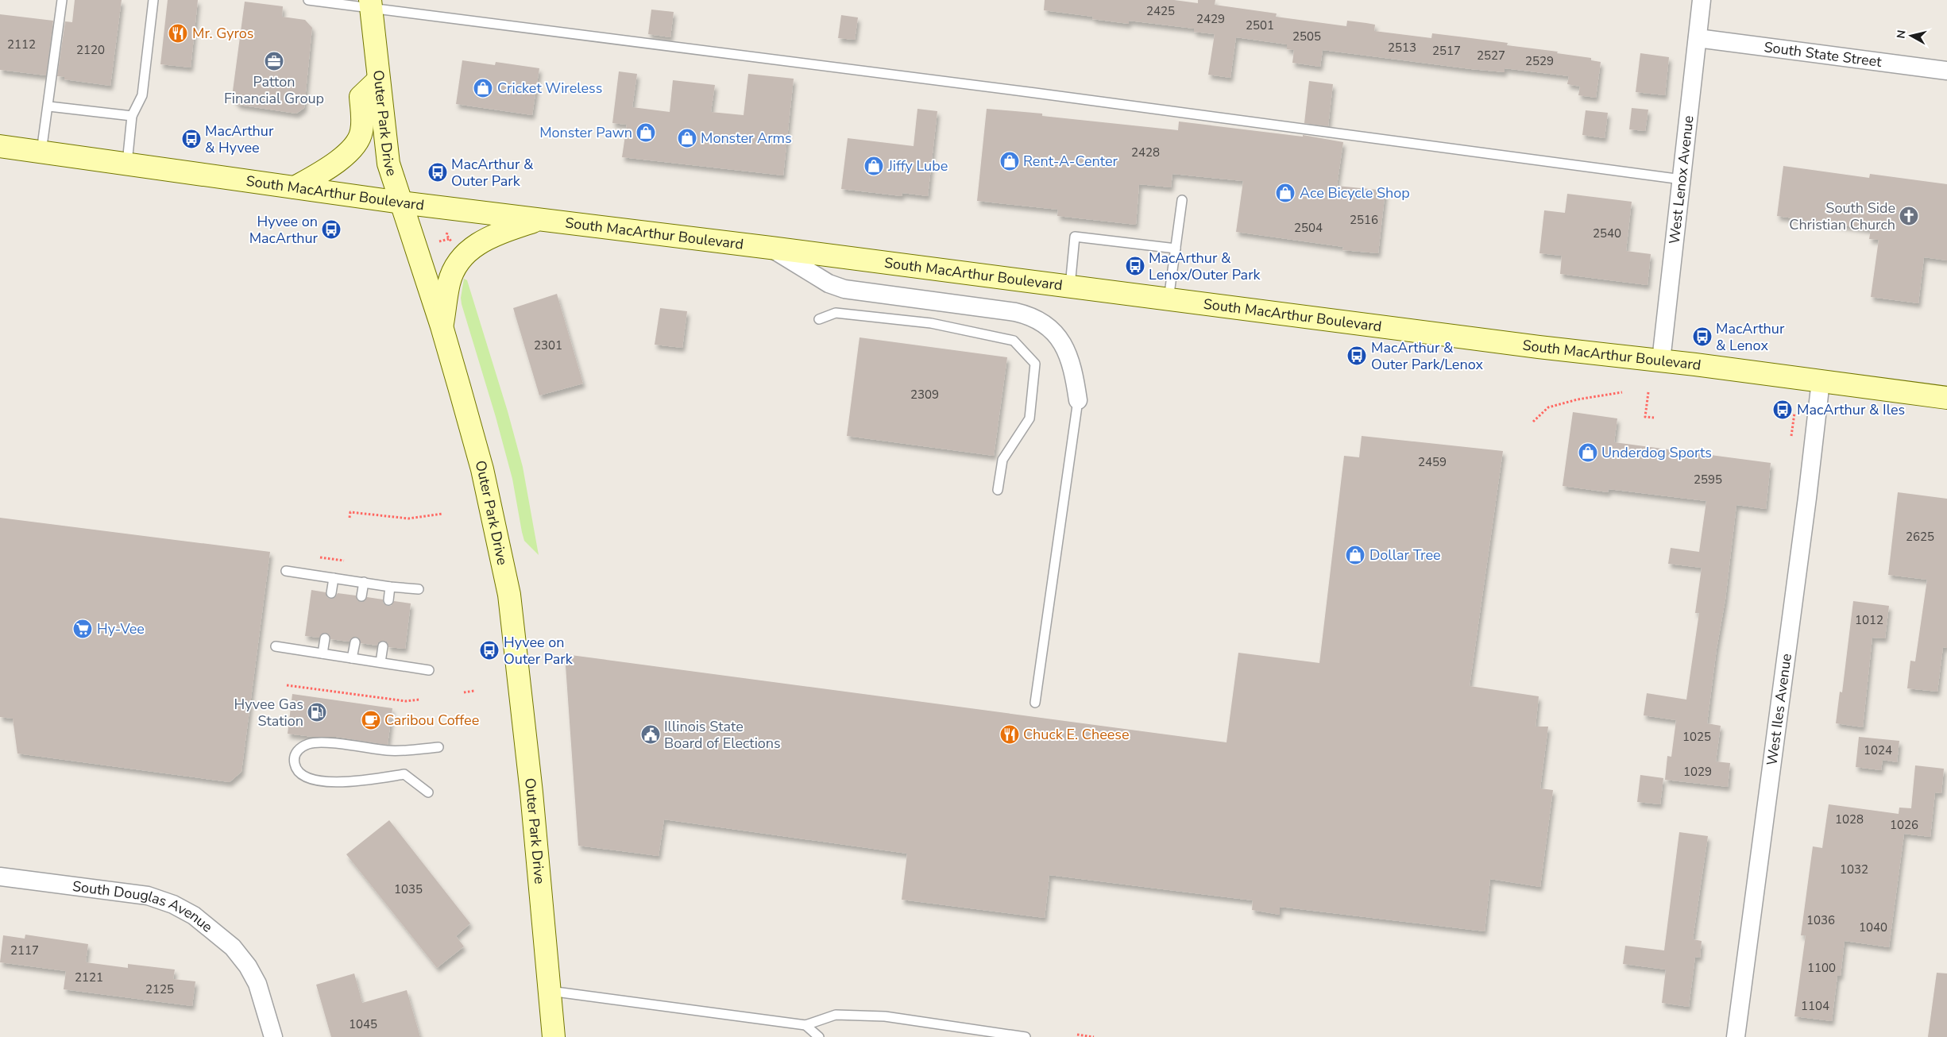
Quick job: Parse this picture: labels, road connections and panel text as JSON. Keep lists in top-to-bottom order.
{
  "streets": {
    "main road": ["Outer Park Drive", "South MacArthur Boulevard"],
    "street": [
      "South State Street",
      "West Lenox Avenue",
      "West Iles Avenue",
      "South Douglas Avenue"
    ]
  },
  "crossings": [
    ["South State Street", "West Lenox Avenue"],
    ["Outer Park Drive", "South MacArthur Boulevard"],
    ["West Lenox Avenue", "South MacArthur Boulevard"],
    ["South MacArthur Boulevard", "West Iles Avenue"]
  ],
  "places": {
    "restaurant": ["Mr. Gyros", "Chuck E. Cheese"],
    "office": ["Patton Financial Group"],
    "shop": [
      "Cricket Wireless",
      "Monster Pawn",
      "Monster Arms",
      "Rent-A-Center",
      "Jiffy Lube",
      "Ace Bicycle Shop",
      "Underdog Sports",
      "Dollar Tree"
    ],
    "bus stop": [
      "MacArthur & Hyvee",
      "MacArthur & Outer Park",
      "Hyvee on MacArthur",
      "MacArthur & Lenox/Outer Park",
      "MacArthur & Lenox",
      "MacArthur & Outer Park/Lenox",
      "MacArthur & Iles",
      "Hyvee on Outer Park"
    ],
    "church": ["South Side Christian Church"],
    "supermarket": ["Hy-Vee"],
    "fuel station": ["Hyvee Gas Station"],
    "cafe": ["Caribou Coffee"],
    "public building": ["Illinois State Board of Elections"]
  },
  "house_numbers": [
    "2425",
    "2429",
    "2501",
    "2505",
    "2112",
    "2513",
    "2120",
    "2517",
    "2527",
    "2529",
    "2428",
    "2516",
    "2504",
    "2540",
    "2301",
    "2309",
    "2459",
    "2595",
    "2625",
    "1012",
    "1025",
    "1024",
    "1029",
    "1028",
    "1026",
    "1032",
    "1035",
    "1036",
    "1040",
    "2117",
    "1100",
    "2121",
    "2125",
    "1104",
    "1045"
  ],
  "north": "left"
}
